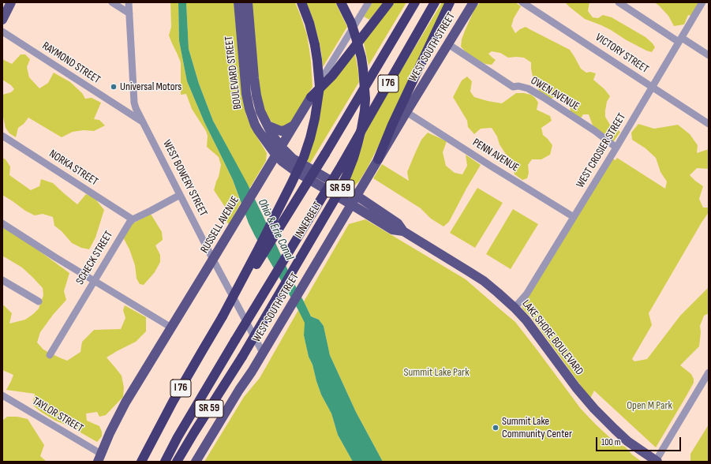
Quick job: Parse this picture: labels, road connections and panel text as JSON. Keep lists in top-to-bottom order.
{
  "streets": {
    "highway": ["I 76", "SR 59", "INNERBELT"],
    "main road": [
      "WEST SOUTH STREET",
      "BOULEVARD STREET",
      "RUSSELL AVENUE",
      "LAKE SHORE BOULEVARD"
    ],
    "street": [
      "VICTORY STREET",
      "RAYMOND STREET",
      "OWEN AVENUE",
      "WEST CROSIER STREET",
      "PENN AVENUE",
      "NORKA STREET",
      "WEST BOWERY STREET",
      "SCHECK STREET",
      "TAYLOR STREET"
    ]
  },
  "crossings": [
    ["WEST SOUTH STREET", "BOULEVARD STREET"],
    ["WEST SOUTH STREET", "OWEN AVENUE"],
    ["WEST SOUTH STREET", "PENN AVENUE"],
    ["WEST SOUTH STREET", "WEST BOWERY STREET"],
    ["WEST SOUTH STREET", "LAKE SHORE BOULEVARD"],
    ["VICTORY STREET", "WEST CROSIER STREET"],
    ["RAYMOND STREET", "WEST BOWERY STREET"],
    ["BOULEVARD STREET", "RUSSELL AVENUE"],
    ["BOULEVARD STREET", "LAKE SHORE BOULEVARD"],
    ["OWEN AVENUE", "WEST CROSIER STREET"],
    ["WEST CROSIER STREET", "PENN AVENUE"],
    ["WEST CROSIER STREET", "LAKE SHORE BOULEVARD"],
    ["NORKA STREET", "SCHECK STREET"],
    ["WEST BOWERY STREET", "RUSSELL AVENUE"],
    ["WEST BOWERY STREET", "SCHECK STREET"],
    ["RUSSELL AVENUE", "TAYLOR STREET"]
  ],
  "water": ["Ohio & Erie Canal"],
  "parks": ["Summit Lake Park", "Open M Park"],
  "places": ["Universal Motors", "Summit Lake Community Center"],
  "scale_bar": "100 m"
}
